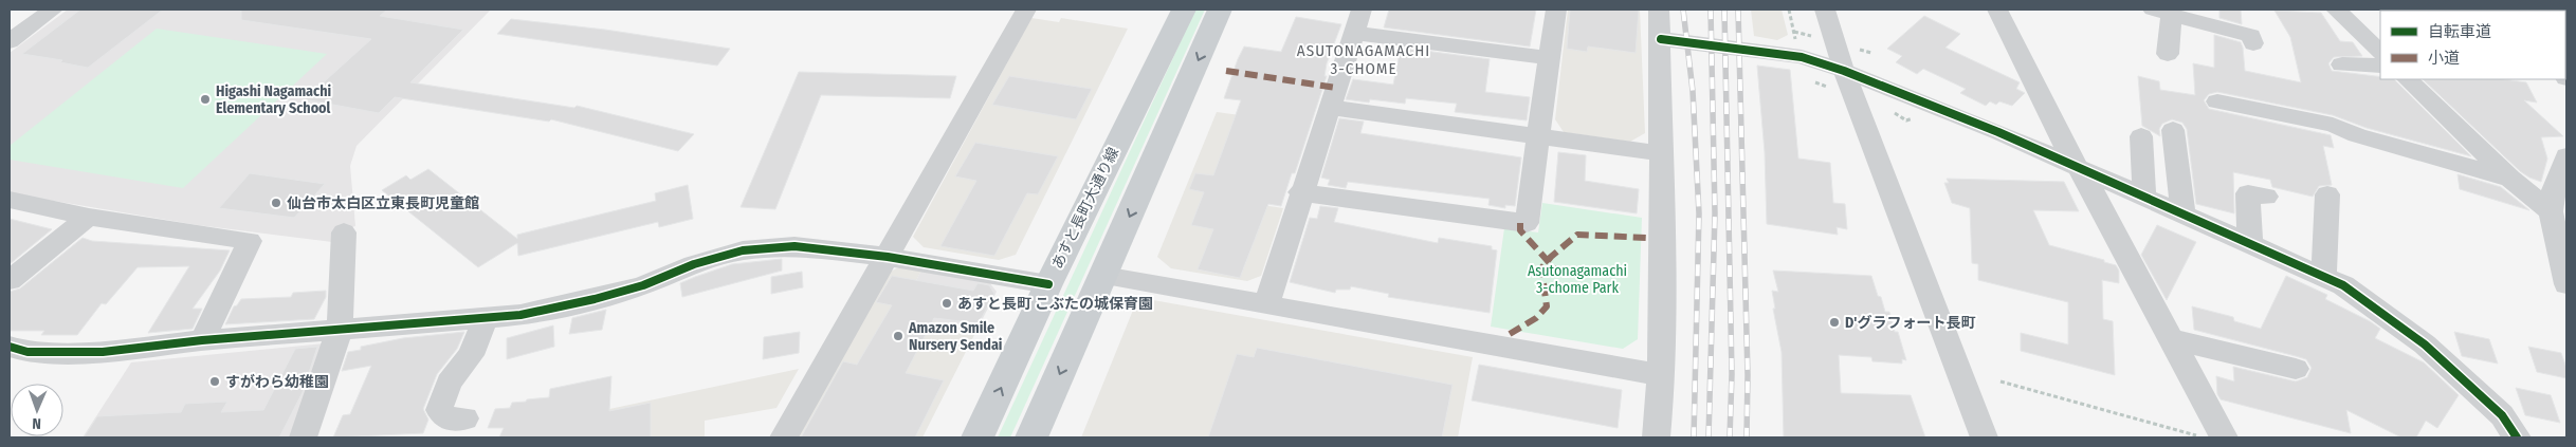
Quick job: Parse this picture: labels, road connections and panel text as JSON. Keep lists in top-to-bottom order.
{
  "streets": {
    "main road": ["あすと長町大通り線"]
  },
  "districts": ["ASUTONAGAMACHI 3-CHOME"],
  "parks": ["Asutonagamachi 3-chome Park"],
  "places": [
    "Higashi Nagamachi Elementary School",
    "仙台市太白区立東長町児童館",
    "あすと長町 こぶたの城保育園",
    "D'グラフォート長町",
    "Amazon Smile Nursery Sendai",
    "すがわら幼稚園"
  ],
  "legend": ["自転車道", "小道"],
  "north": "bottom"
}
